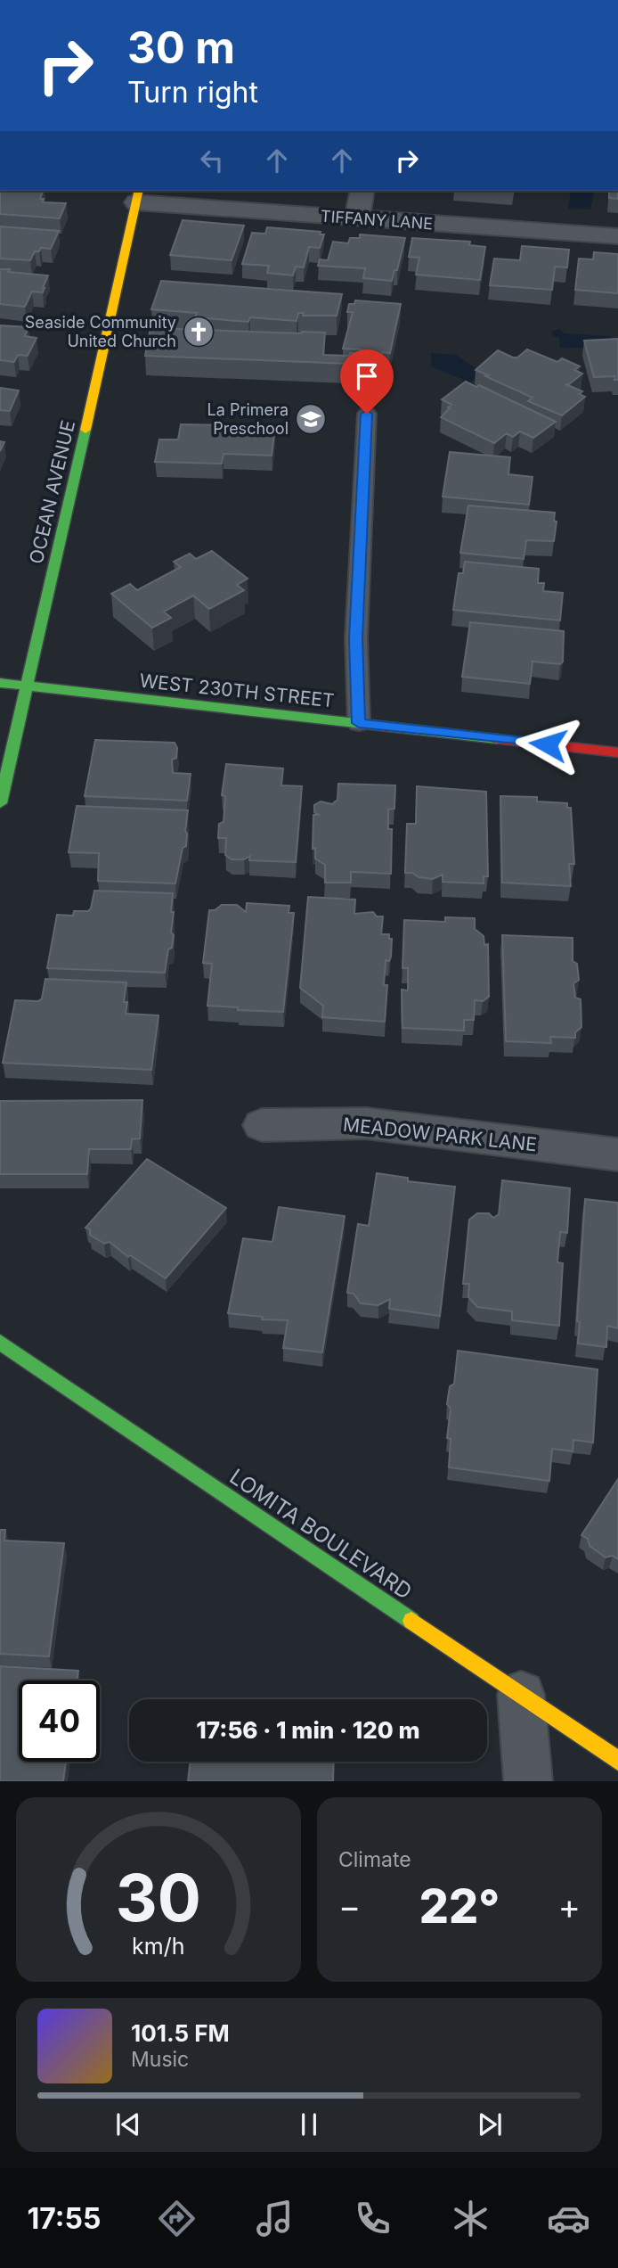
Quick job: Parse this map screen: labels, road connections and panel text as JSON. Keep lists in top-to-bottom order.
{
  "streets": {
    "street": [
      "TIFFANY LANE",
      "OCEAN AVENUE",
      "WEST 230TH STREET",
      "MEADOW PARK LANE",
      "LOMITA BOULEVARD"
    ]
  },
  "crossings": [
    ["TIFFANY LANE", "OCEAN AVENUE"],
    ["OCEAN AVENUE", "WEST 230TH STREET"]
  ],
  "places": {
    "church": ["Seaside Community United Church"],
    "school or university": ["La Primera Preschool"]
  },
  "page": {
    "turn": ["30 m", "Turn right"],
    "limit": "40",
    "trip": "17:56 · 1 min · 120 m",
    "tile": "Climate",
    "heat": ["−", "22°", "+"],
    "song": ["101.5 FM", "Music"],
    "tabs": "17:55",
    "gauge": ["30", "km/h"]
  }
}
